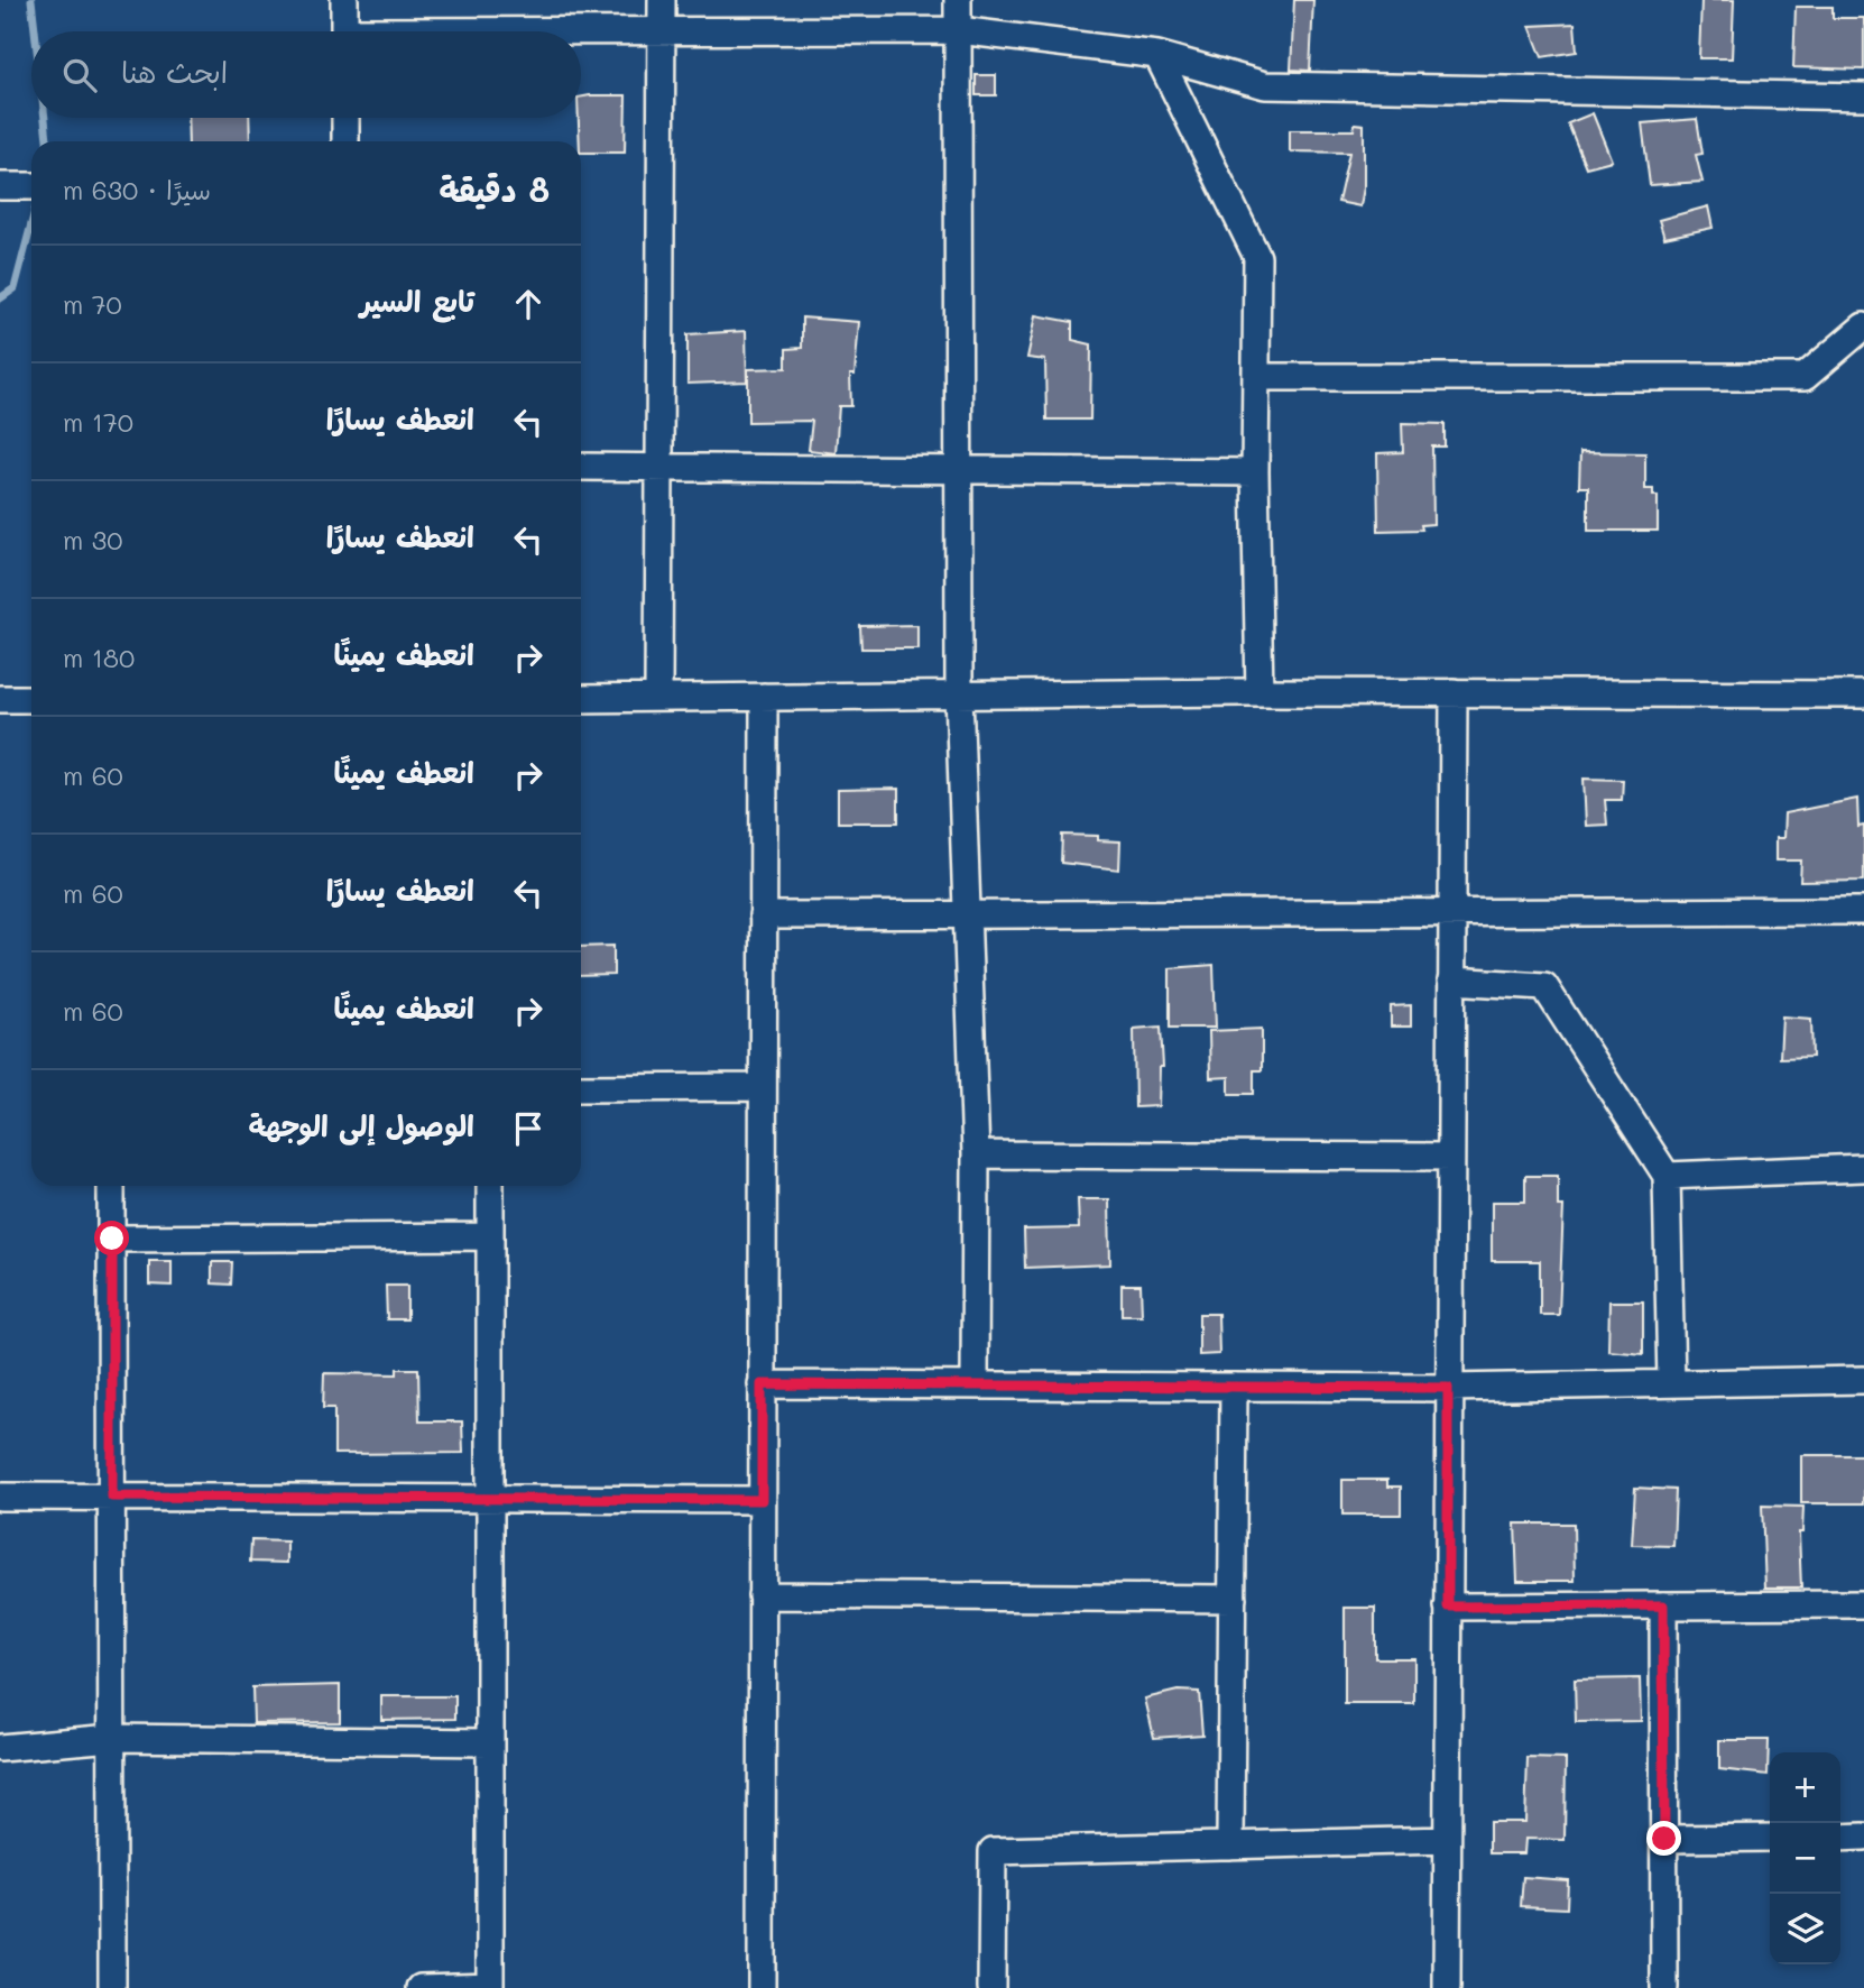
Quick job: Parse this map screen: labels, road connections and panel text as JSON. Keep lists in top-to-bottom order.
{
  "page": {
    "search": "ابحث هنا",
    "heading": ["8 دقيقة", "سيرًا · 630 m"],
    "list": [
      ["تابع السير", "70 m"],
      ["انعطف يسارًا", "170 m"],
      ["انعطف يسارًا", "30 m"],
      ["انعطف يمينًا", "180 m"],
      ["انعطف يمينًا", "60 m"],
      ["انعطف يسارًا", "60 m"],
      ["انعطف يمينًا", "60 m"],
      "الوصول إلى الوجهة"
    ],
    "map_buttons": ["+", "−"]
  }
}
